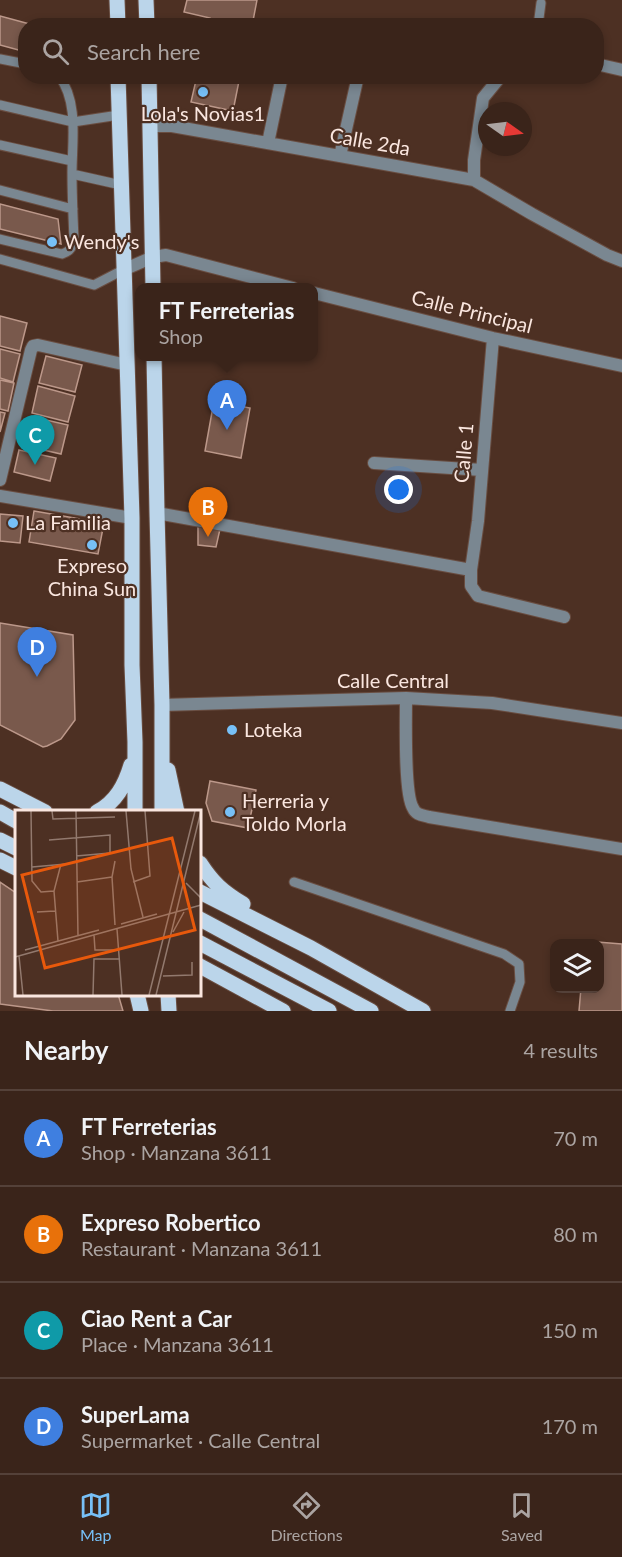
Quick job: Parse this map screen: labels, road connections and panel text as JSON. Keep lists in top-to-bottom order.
{
  "streets": {
    "street": [
      "Calle 2da",
      "Calle Principal",
      "Calle 1",
      "Calle Central"
    ]
  },
  "crossings": [
    ["Calle Principal", "Calle 1"]
  ],
  "places": [
    "Lola's Novias1",
    "Wendy's",
    "La Familia",
    "Expreso China Sun",
    "Loteka",
    "Herreria y Toldo Morla"
  ],
  "north": "right",
  "page": {
    "search": "Search here",
    "popup": ["FT Ferreterias", "Shop"],
    "pins": [
      "A",
      "C",
      "B",
      "D"
    ],
    "heading": ["Nearby", "4 results"],
    "list": [
      {
        "mark": "A",
        "name": "FT Ferreterias",
        "note": "Shop · Manzana 3611",
        "value": "70 m"
      },
      {
        "mark": "B",
        "name": "Expreso Robertico",
        "note": "Restaurant · Manzana 3611",
        "value": "80 m"
      },
      {
        "mark": "C",
        "name": "Ciao Rent a Car",
        "note": "Place · Manzana 3611",
        "value": "150 m"
      },
      {
        "mark": "D",
        "name": "SuperLama",
        "note": "Supermarket · Calle Central",
        "value": "170 m"
      }
    ],
    "nav": ["Map", "Directions", "Saved"]
  }
}
